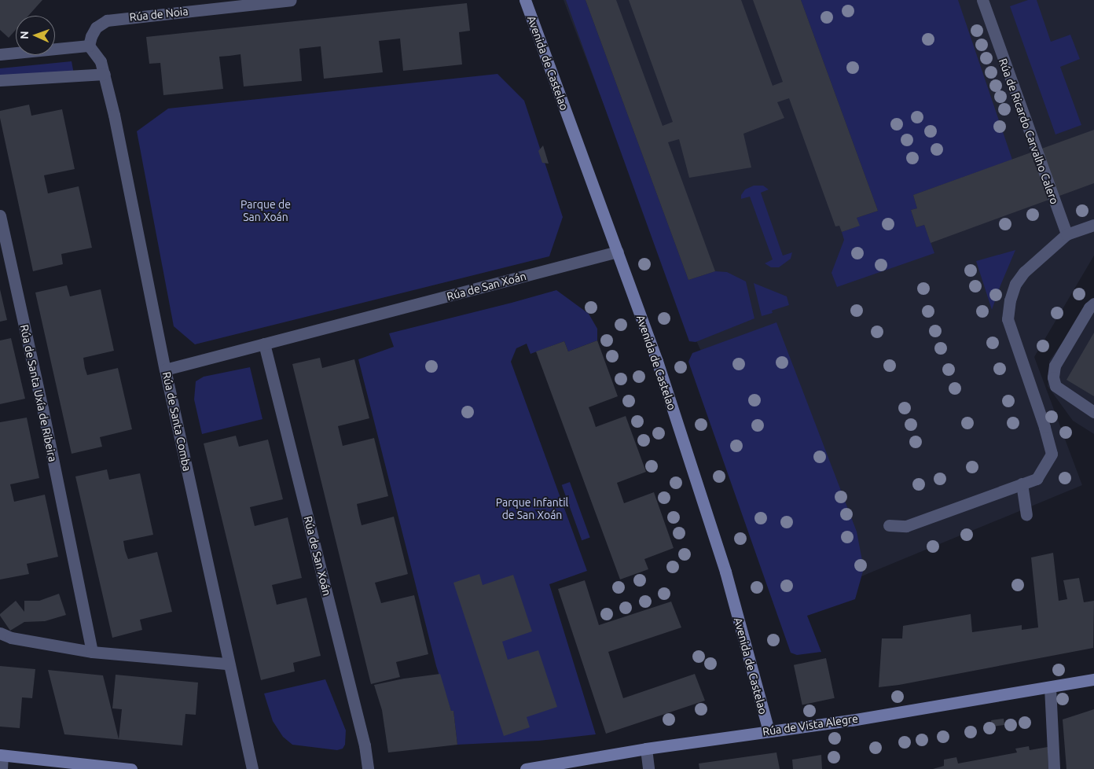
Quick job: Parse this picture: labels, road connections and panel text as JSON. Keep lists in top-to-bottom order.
{
  "streets": {
    "street": [
      "Rúa de Noia",
      "Avenida de Castelao",
      "Rúa de Ricardo Carvalho Calero",
      "Rúa de San Xoán",
      "Rúa de Santa Uxía de Ribeira",
      "Rúa de Santa Comba",
      "Rúa de Vista Alegre"
    ]
  },
  "crossings": [
    ["Avenida de Castelao", "Rúa de San Xoán"],
    ["Avenida de Castelao", "Rúa de Vista Alegre"],
    ["Rúa de San Xoán", "Rúa de Santa Comba"]
  ],
  "parks": ["Parque de San Xoán", "Parque Infantil de San Xoán"],
  "north": "left"
}
